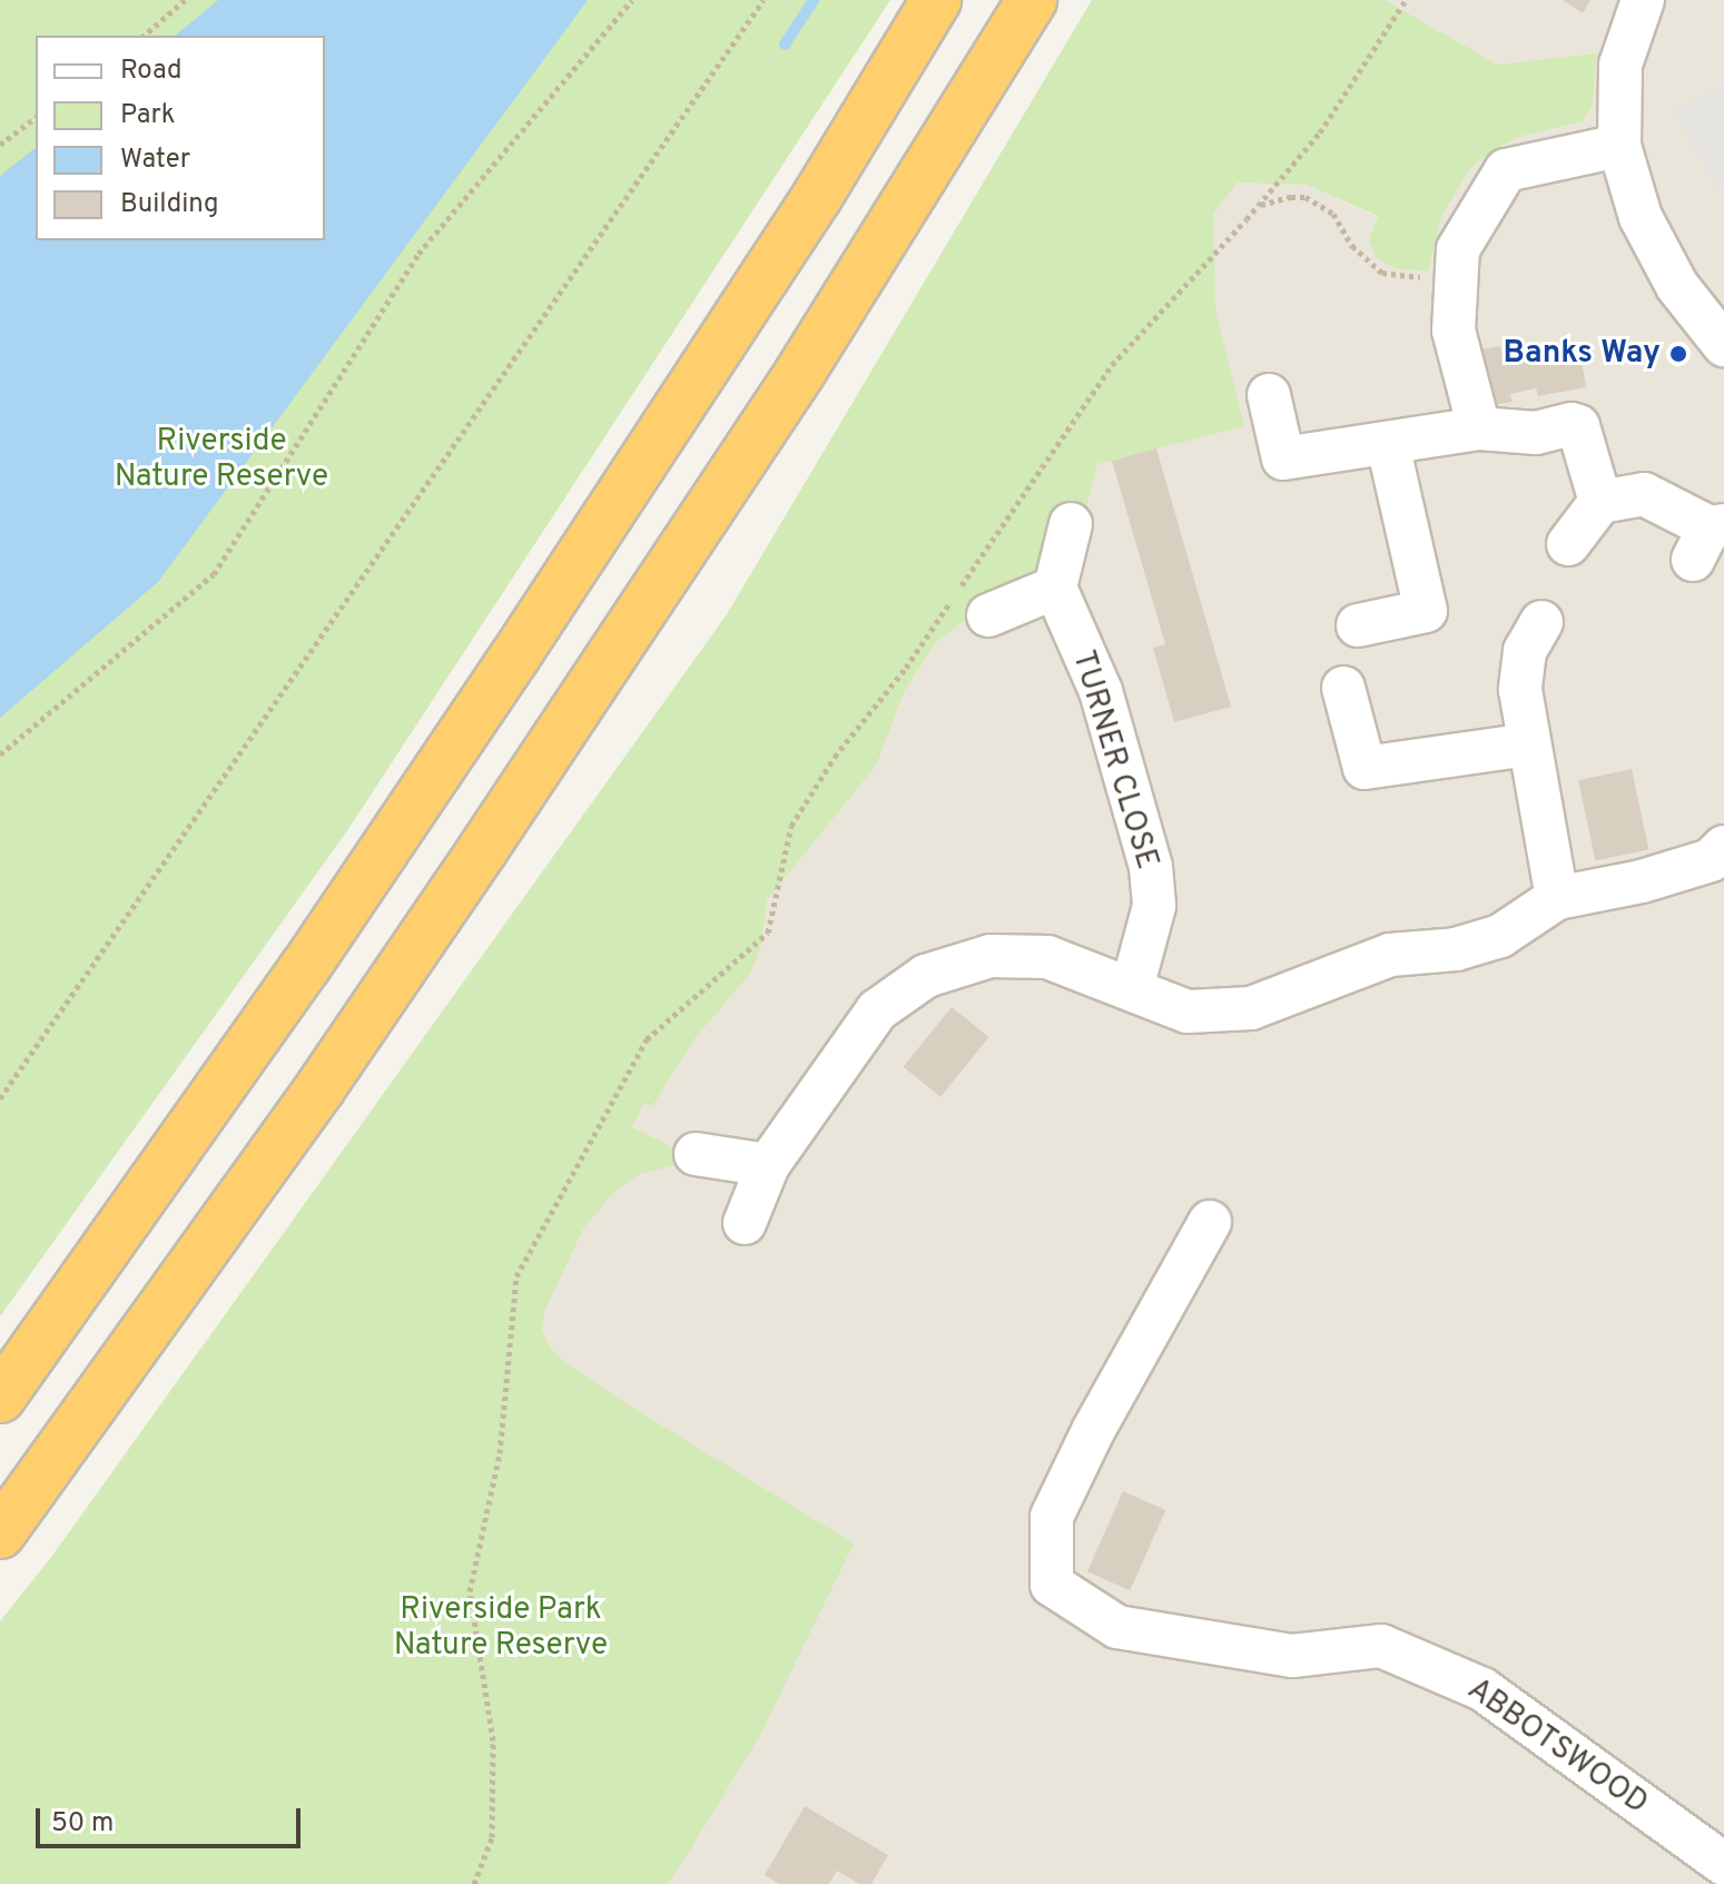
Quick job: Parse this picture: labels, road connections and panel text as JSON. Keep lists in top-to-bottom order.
{
  "streets": {
    "street": ["TURNER CLOSE", "ABBOTSWOOD"]
  },
  "parks": ["Riverside Nature Reserve", "Riverside Park Nature Reserve"],
  "places": ["Banks Way"],
  "legend": [
    "Road",
    "Park",
    "Water",
    "Building"
  ],
  "scale_bar": "50 m"
}
